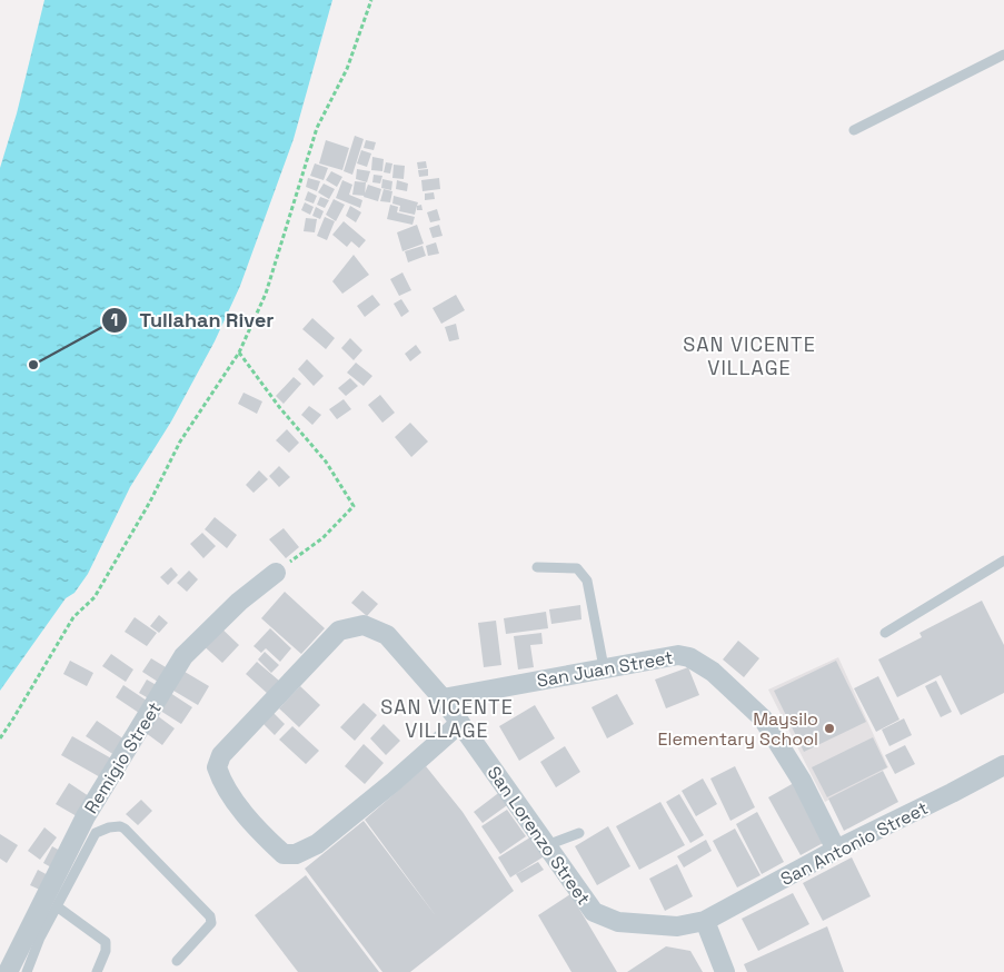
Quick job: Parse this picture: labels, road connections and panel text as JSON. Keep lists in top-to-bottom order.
{
  "streets": {
    "street": [
      "San Juan Street",
      "Remigio Street",
      "San Lorenzo Street",
      "San Antonio Street"
    ]
  },
  "crossings": [
    ["San Juan Street", "San Lorenzo Street"],
    ["San Juan Street", "San Antonio Street"],
    ["San Lorenzo Street", "San Antonio Street"]
  ],
  "districts": ["SAN VICENTE VILLAGE", "SAN VICENTE VILLAGE"],
  "places": ["Tullahan River", "Maysilo Elementary School"]
}
